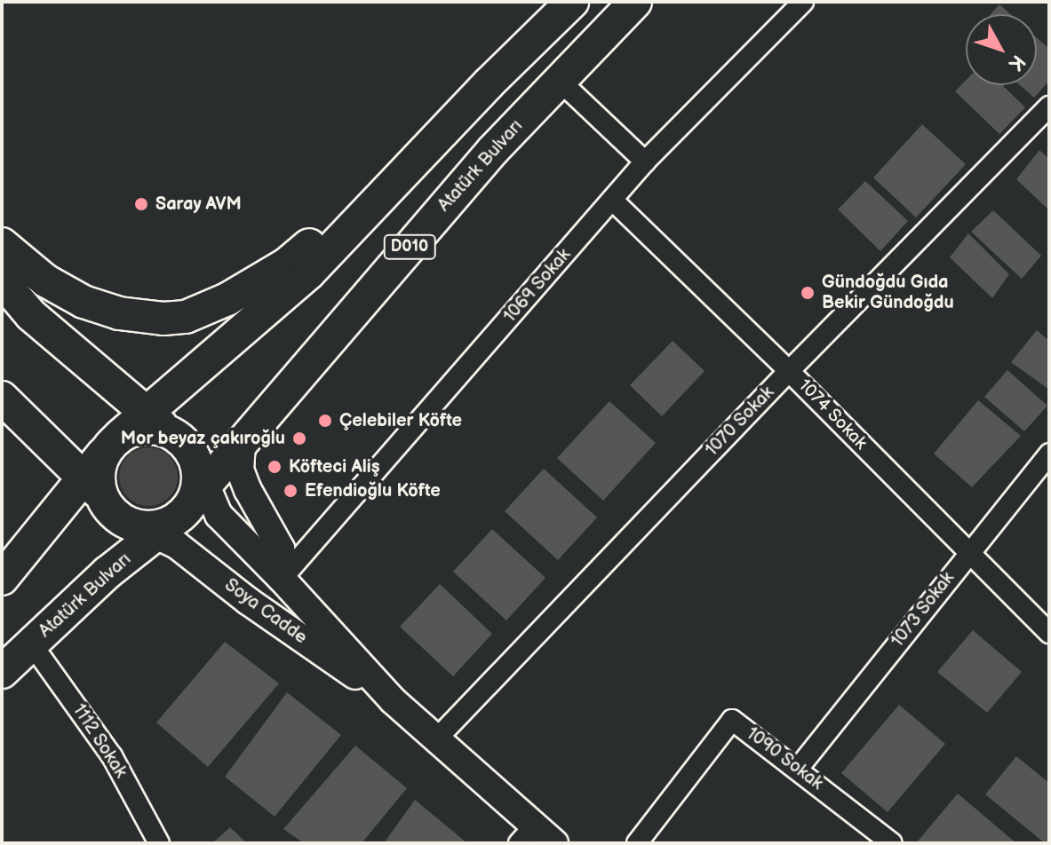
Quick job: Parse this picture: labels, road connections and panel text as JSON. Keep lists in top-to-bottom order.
{
  "streets": {
    "highway": ["Atatürk Bulvarı", "D010"],
    "main road": ["Soya Cadde"],
    "street": [
      "1069 Sokak",
      "1074 Sokak",
      "1070 Sokak",
      "1073 Sokak",
      "1112 Sokak",
      "1090 Sokak"
    ]
  },
  "crossings": [
    ["Atatürk Bulvarı", "Soya Cadde"],
    ["Atatürk Bulvarı", "1112 Sokak"],
    ["1069 Sokak", "1074 Sokak"],
    ["1069 Sokak", "Soya Cadde"],
    ["1074 Sokak", "1070 Sokak"],
    ["1074 Sokak", "1073 Sokak"],
    ["1070 Sokak", "Soya Cadde"],
    ["1073 Sokak", "1090 Sokak"]
  ],
  "places": [
    "Saray AVM",
    "Gündoğdu Gıda Bekir Gündoğdu",
    "Çelebiler Köfte",
    "Mor beyaz çakıroğlu",
    "Köfteci Aliş",
    "Efendioğlu Köfte"
  ],
  "north": "bottom right"
}
